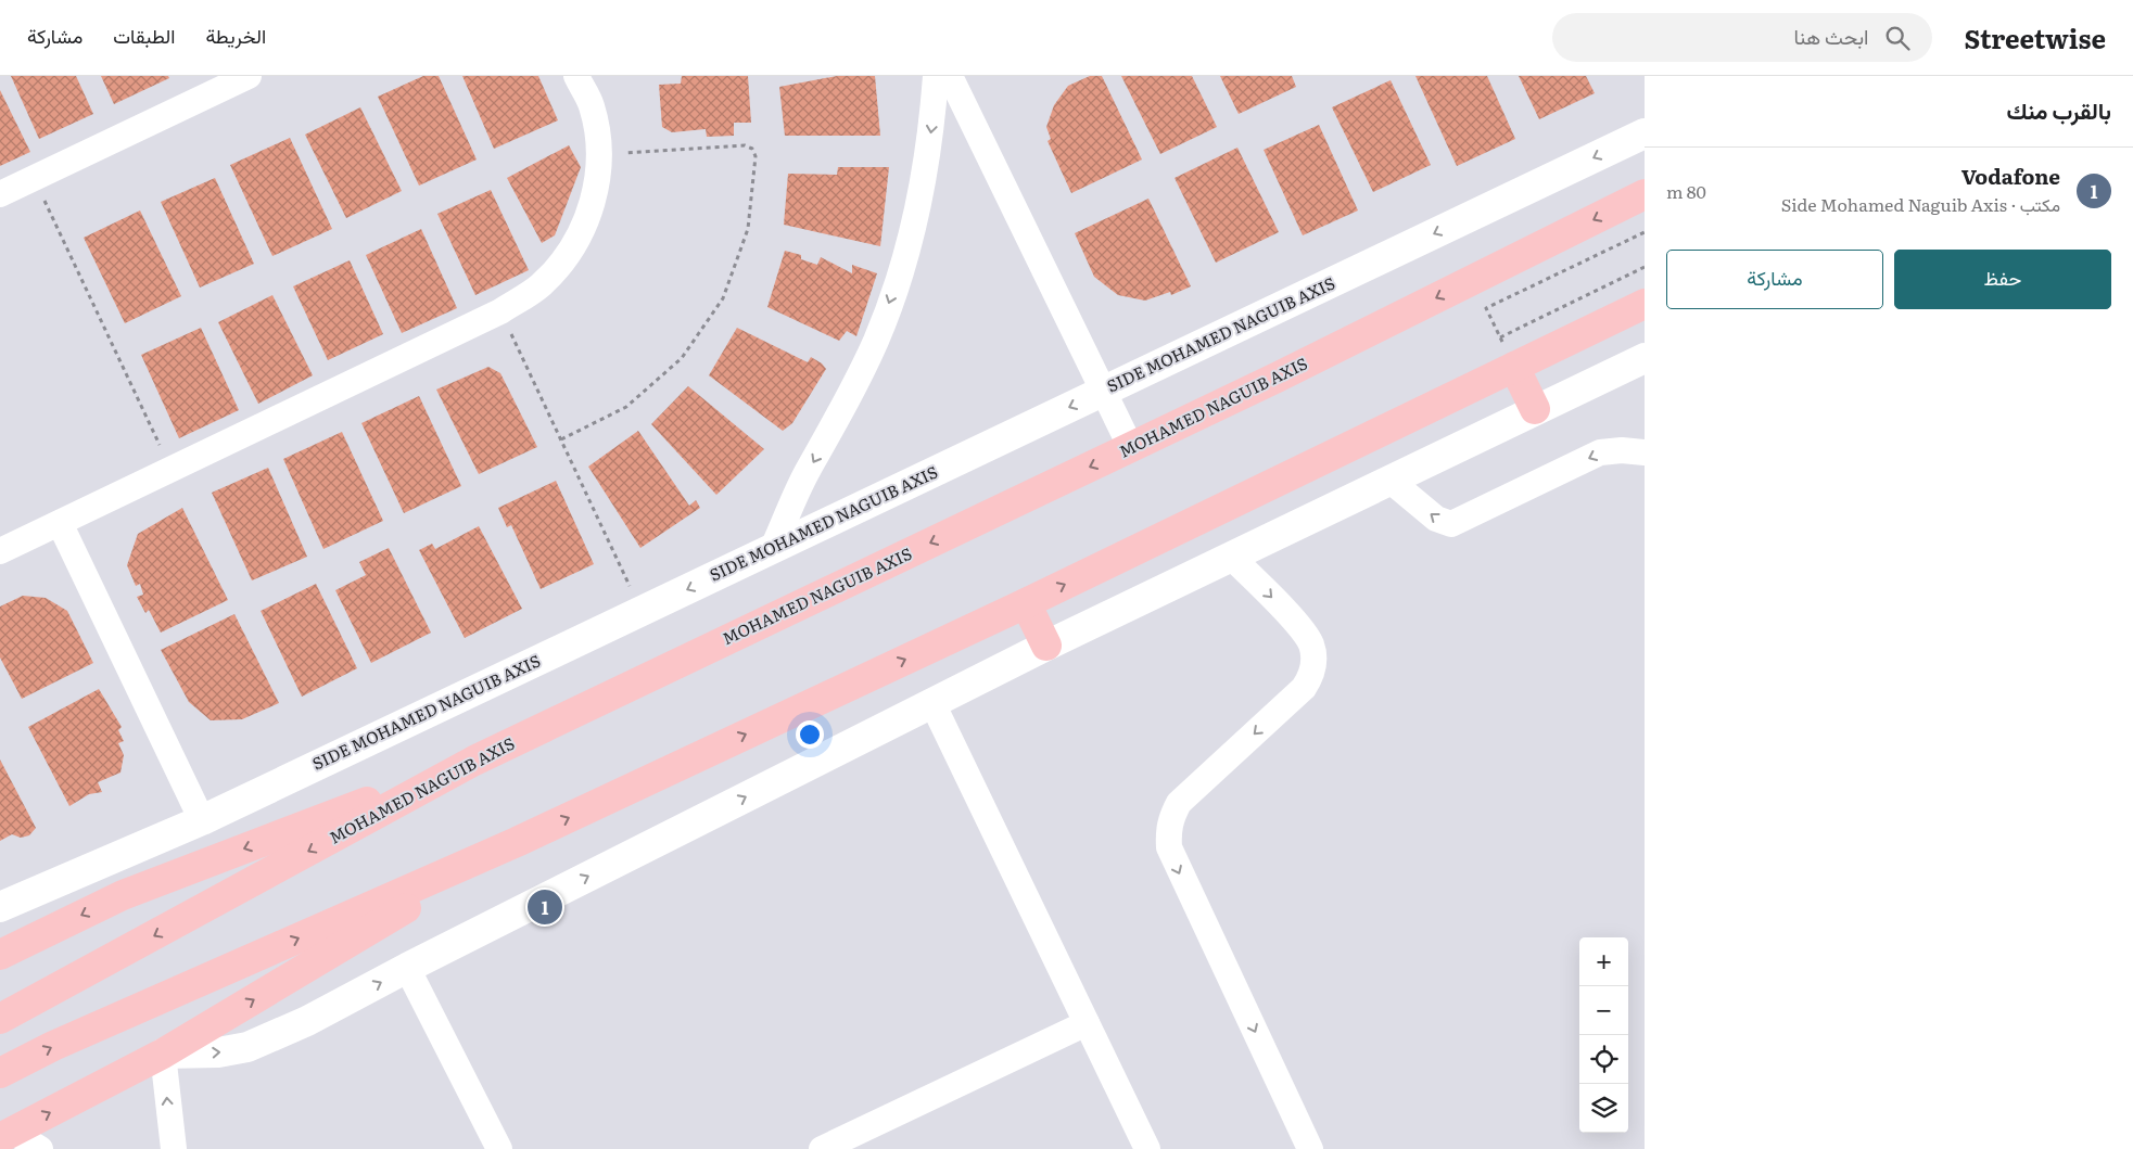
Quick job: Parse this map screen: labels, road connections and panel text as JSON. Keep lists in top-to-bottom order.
{
  "streets": {
    "main road": ["MOHAMED NAGUIB AXIS"],
    "street": ["SIDE MOHAMED NAGUIB AXIS"]
  },
  "page": {
    "header": "Streetwise",
    "search": "ابحث هنا",
    "nav": ["الخريطة", "الطبقات", "مشاركة"],
    "heading": "بالقرب منك",
    "list": [
      {
        "mark": "1",
        "name": "Vodafone",
        "note": "مكتب · Side Mohamed Naguib Axis",
        "value": "80 m"
      }
    ],
    "buttons": ["حفظ", "مشاركة"],
    "pins": "1",
    "map_buttons": ["+", "−"]
  }
}
